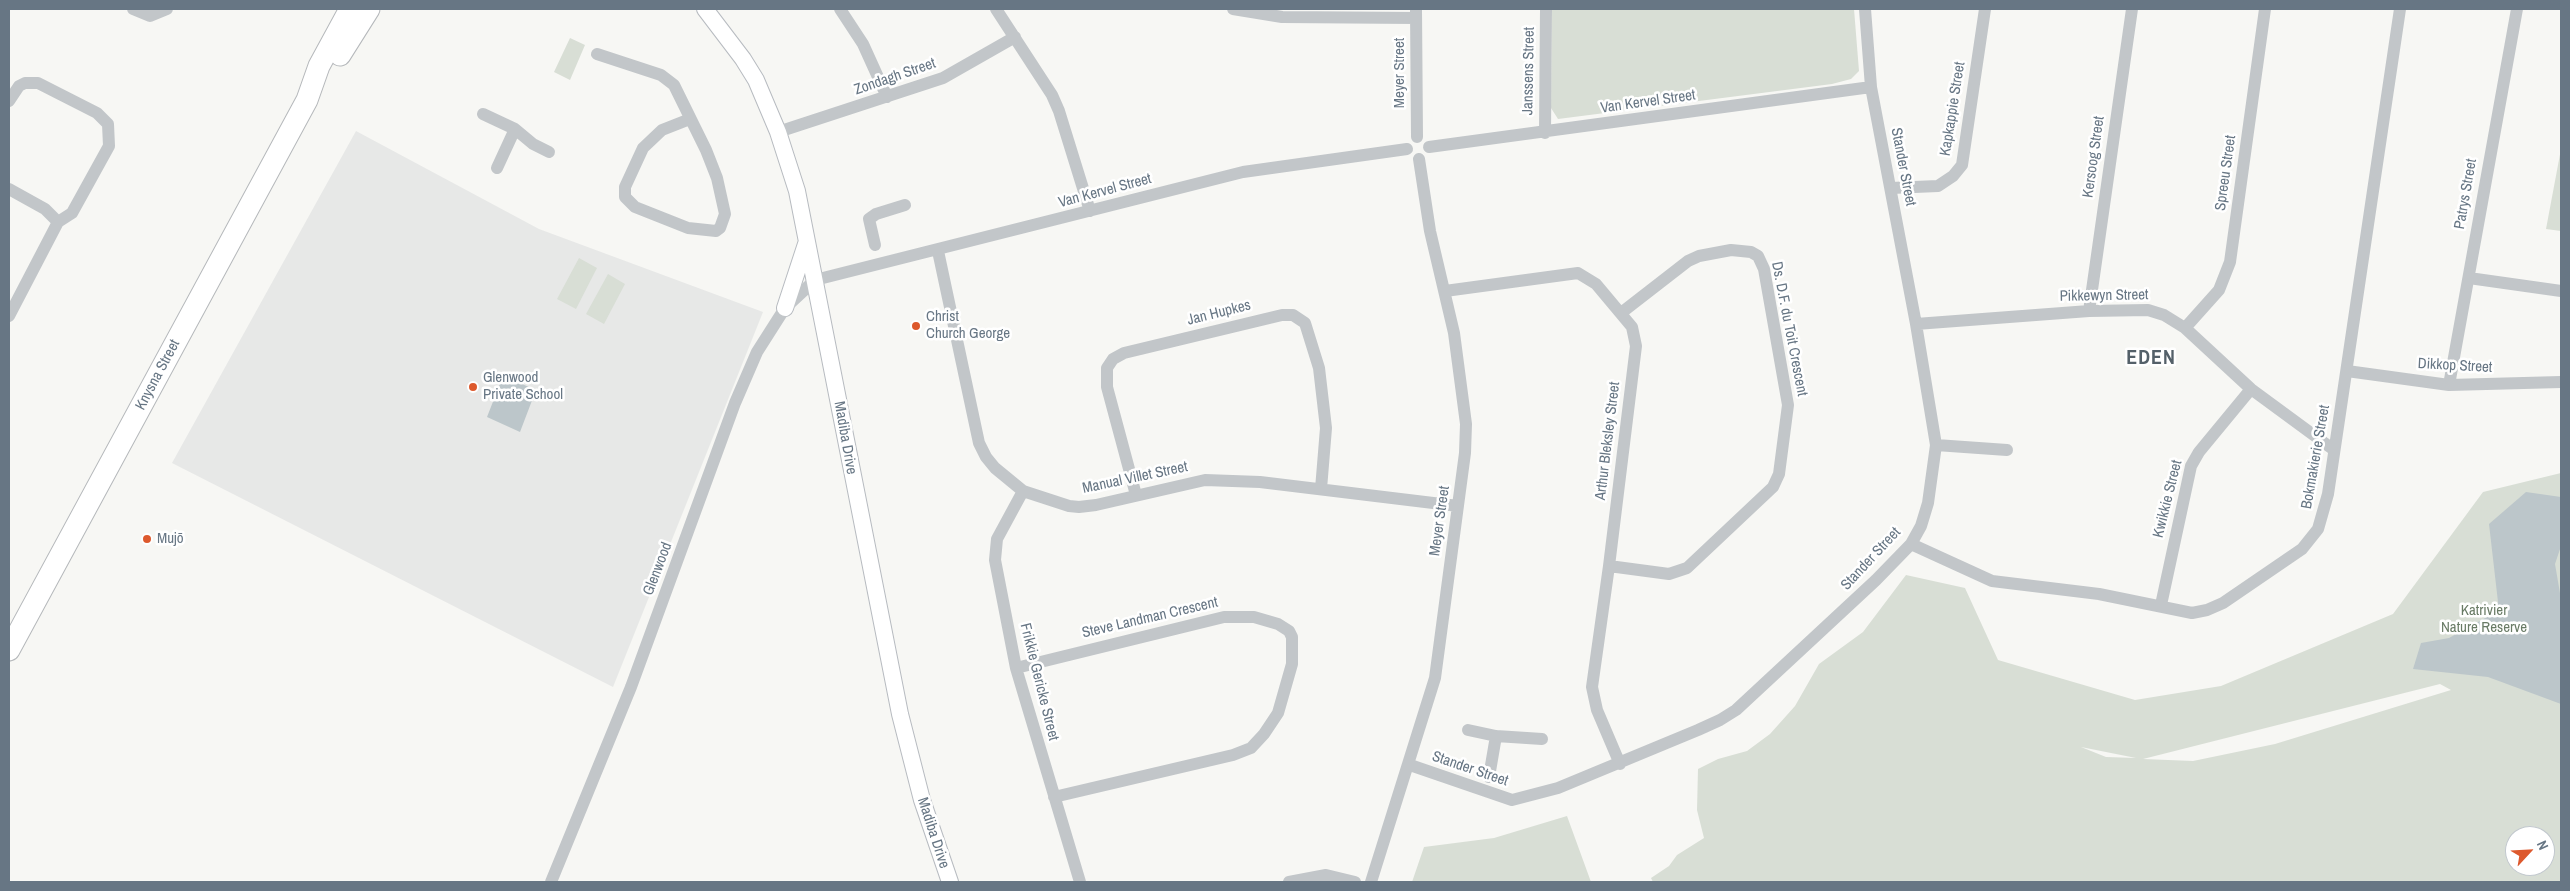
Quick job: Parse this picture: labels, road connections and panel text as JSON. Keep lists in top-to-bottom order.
{
  "streets": {
    "highway": ["Knysna Street"],
    "street": [
      "Janssens Street",
      "Meyer Street",
      "Zondagh Street",
      "Van Kervel Street",
      "Kapkappie Street",
      "Kersoog Street",
      "Stander Street",
      "Spreeu Street",
      "Patrys Street",
      "Pikkewyn Street",
      "Jan Hupkes",
      "Ds. D.F. du Toit Crescent",
      "Dikkop Street",
      "Madiba Drive",
      "Arthur Bleksley Street",
      "Bokmakierie Street",
      "Manual Villet Street",
      "Kwikkie Street",
      "Glenwood",
      "Steve Landman Crescent",
      "Frikkie Gericke Street"
    ]
  },
  "crossings": [
    ["Janssens Street", "Van Kervel Street"],
    ["Meyer Street", "Van Kervel Street"],
    ["Meyer Street", "Stander Street"],
    ["Meyer Street", "Arthur Bleksley Street"],
    ["Meyer Street", "Manual Villet Street"],
    ["Zondagh Street", "Madiba Drive"],
    ["Van Kervel Street", "Stander Street"],
    ["Van Kervel Street", "Madiba Drive"],
    ["Van Kervel Street", "Manual Villet Street"],
    ["Van Kervel Street", "Glenwood"],
    ["Kapkappie Street", "Stander Street"],
    ["Kersoog Street", "Pikkewyn Street"],
    ["Stander Street", "Pikkewyn Street"],
    ["Stander Street", "Arthur Bleksley Street"],
    ["Stander Street", "Bokmakierie Street"],
    ["Spreeu Street", "Pikkewyn Street"],
    ["Patrys Street", "Dikkop Street"],
    ["Pikkewyn Street", "Bokmakierie Street"],
    ["Pikkewyn Street", "Kwikkie Street"],
    ["Jan Hupkes", "Manual Villet Street"],
    ["Ds. D.F. du Toit Crescent", "Arthur Bleksley Street"],
    ["Dikkop Street", "Bokmakierie Street"],
    ["Madiba Drive", "Glenwood"],
    ["Bokmakierie Street", "Kwikkie Street"],
    ["Manual Villet Street", "Frikkie Gericke Street"],
    ["Steve Landman Crescent", "Frikkie Gericke Street"]
  ],
  "districts": ["EDEN"],
  "parks": ["Katrivier Nature Reserve"],
  "places": ["Christ Church George", "Glenwood Private School", "Mujō"],
  "north": "top right"
}
